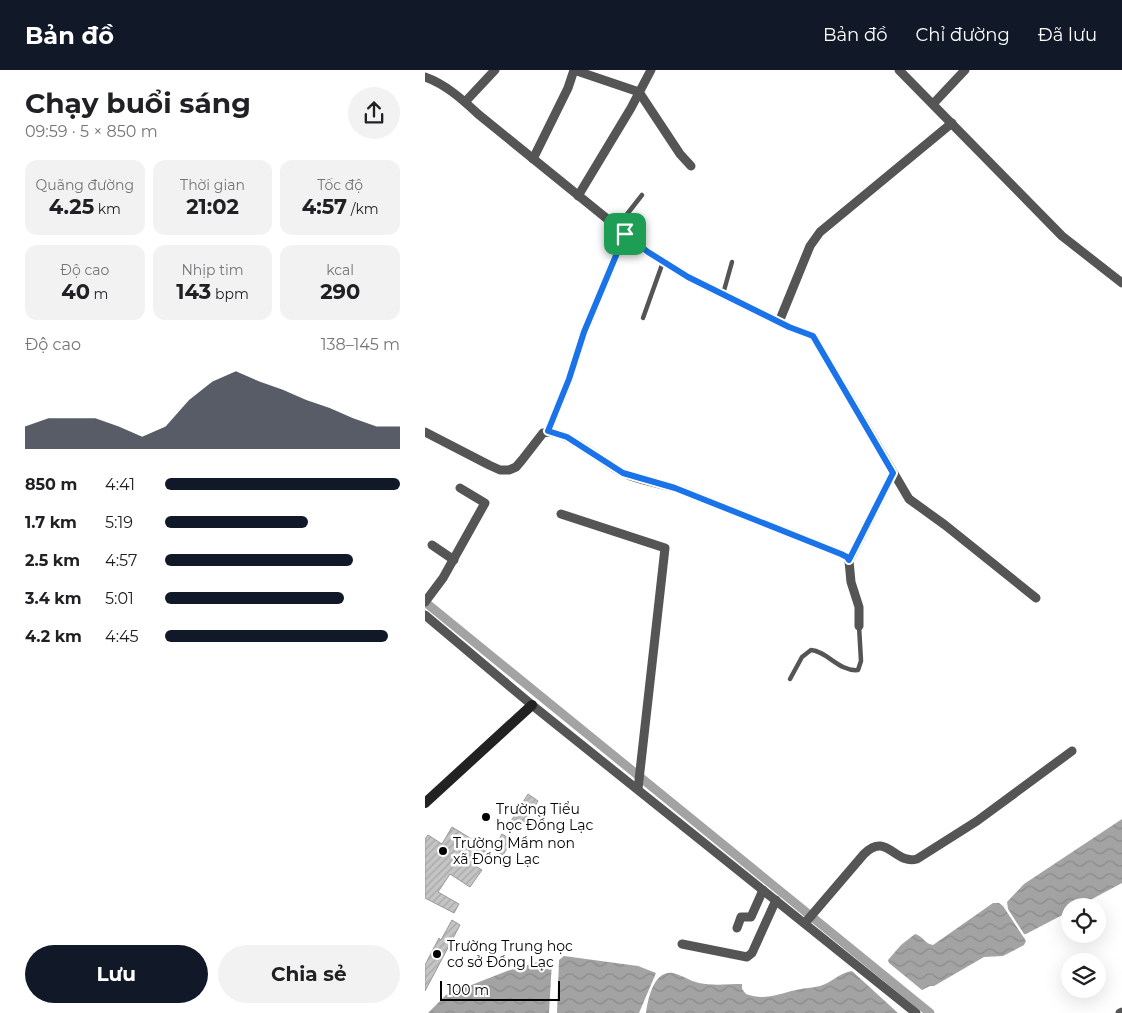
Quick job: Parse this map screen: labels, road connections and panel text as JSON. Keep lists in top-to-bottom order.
{
  "places": ["Trường Tiểu học Đồng Lạc", "Trường Mầm non xã Đồng Lạc", "Trường Trung học cơ sở Đồng Lạc"],
  "scale_bar": "100 m",
  "page": {
    "header": "Bản đồ",
    "nav": ["Bản đồ", "Chỉ đường", "Đã lưu"],
    "heading": ["Chạy buổi sáng", "09:59 · 5 × 850 m"],
    "stats": [
      ["Quãng đường", "4.25 km"],
      ["Thời gian", "21:02"],
      ["Tốc độ", "4:57 /km"],
      ["Độ cao", "40 m"],
      ["Nhịp tim", "143 bpm"],
      ["kcal", "290"]
    ],
    "chart": ["Độ cao", "138–145 m"],
    "list": [
      {
        "name": "850 m",
        "note": "4:41"
      },
      {
        "name": "1.7 km",
        "note": "5:19"
      },
      {
        "name": "2.5 km",
        "note": "4:57"
      },
      {
        "name": "3.4 km",
        "note": "5:01"
      },
      {
        "name": "4.2 km",
        "note": "4:45"
      }
    ],
    "buttons": ["Lưu", "Chia sẻ"],
    "scale": "100 m"
  }
}
